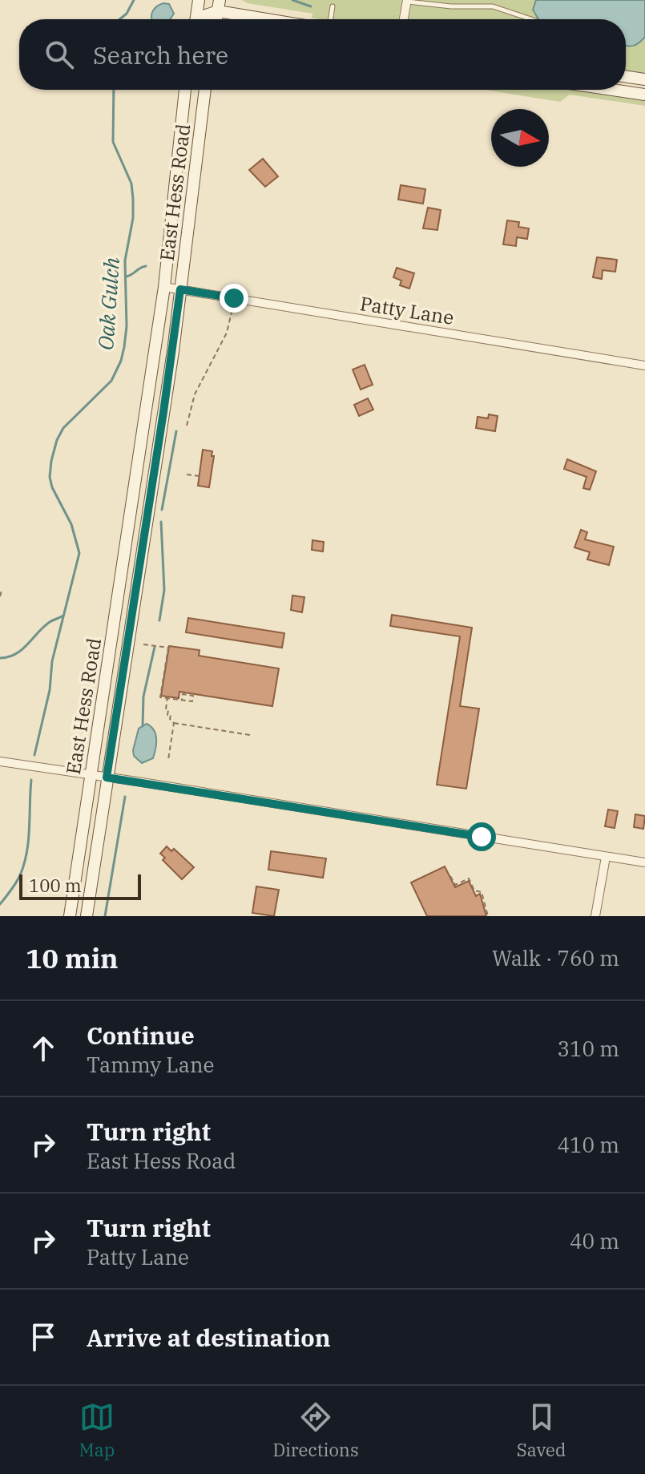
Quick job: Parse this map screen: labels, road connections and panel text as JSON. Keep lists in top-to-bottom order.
{
  "streets": {
    "main road": ["East Hess Road"],
    "street": ["Patty Lane"]
  },
  "crossings": [
    ["East Hess Road", "Patty Lane"]
  ],
  "water": ["Oak Gulch"],
  "scale_bar": "100 m",
  "north": "right",
  "page": {
    "search": "Search here",
    "scale": "100 m",
    "heading": ["10 min", "Walk · 760 m"],
    "list": [
      ["Continue", "Tammy Lane", "310 m"],
      ["Turn right", "East Hess Road", "410 m"],
      ["Turn right", "Patty Lane", "40 m"],
      "Arrive at destination"
    ],
    "nav": ["Map", "Directions", "Saved"]
  }
}
